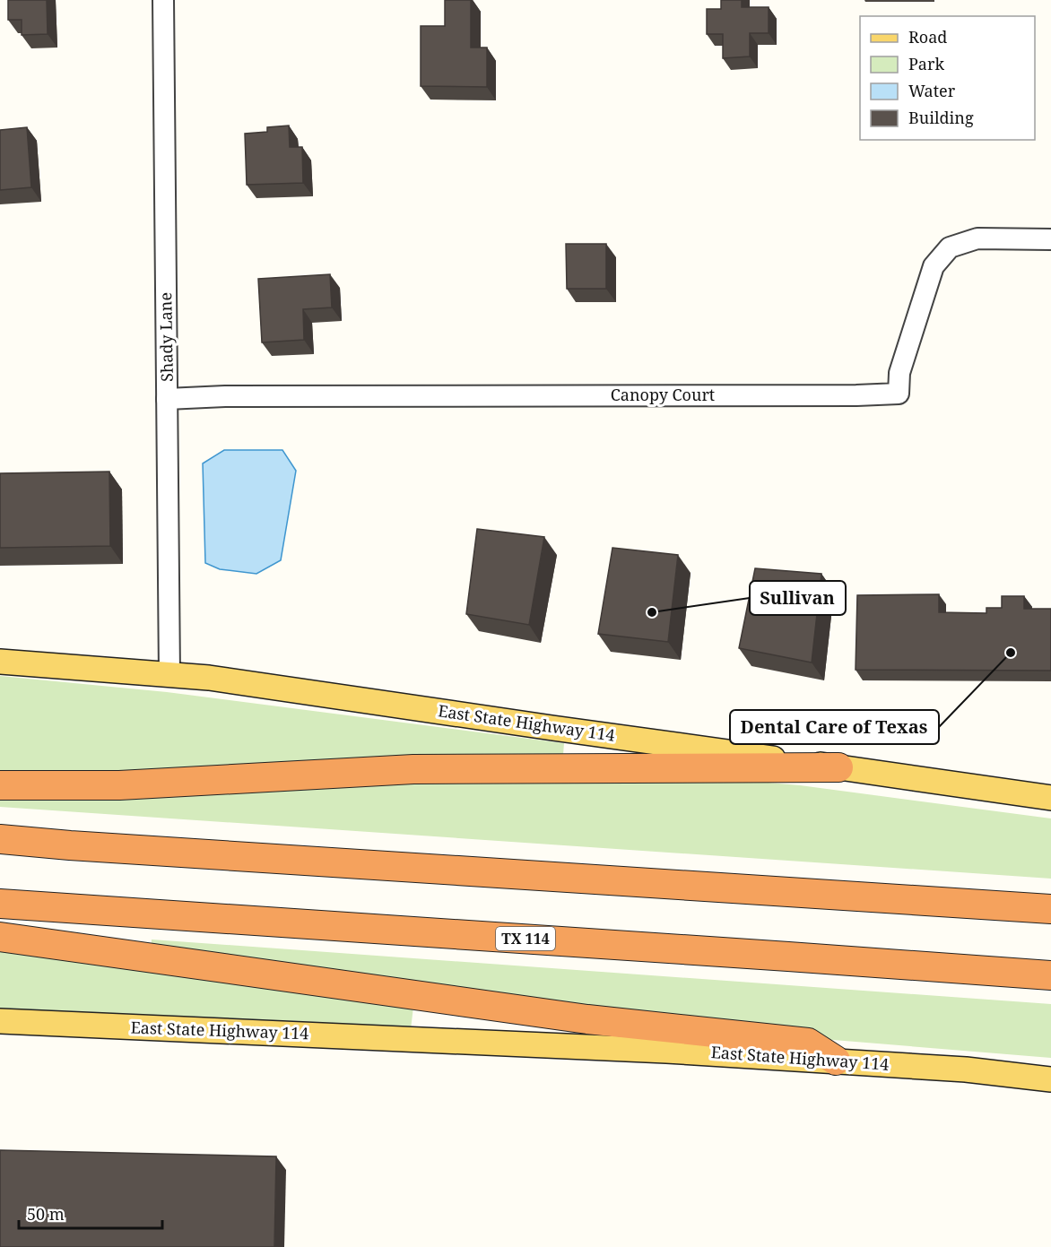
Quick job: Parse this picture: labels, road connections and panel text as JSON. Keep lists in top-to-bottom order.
{
  "streets": {
    "highway": ["TX 114"],
    "main road": ["East State Highway 114"],
    "street": ["Shady Lane", "Canopy Court"]
  },
  "crossings": [
    ["Shady Lane", "Canopy Court"],
    ["Shady Lane", "East State Highway 114"]
  ],
  "places": ["Sullivan", "Dental Care of Texas"],
  "legend": [
    "Road",
    "Park",
    "Water",
    "Building"
  ],
  "scale_bar": "50 m"
}
